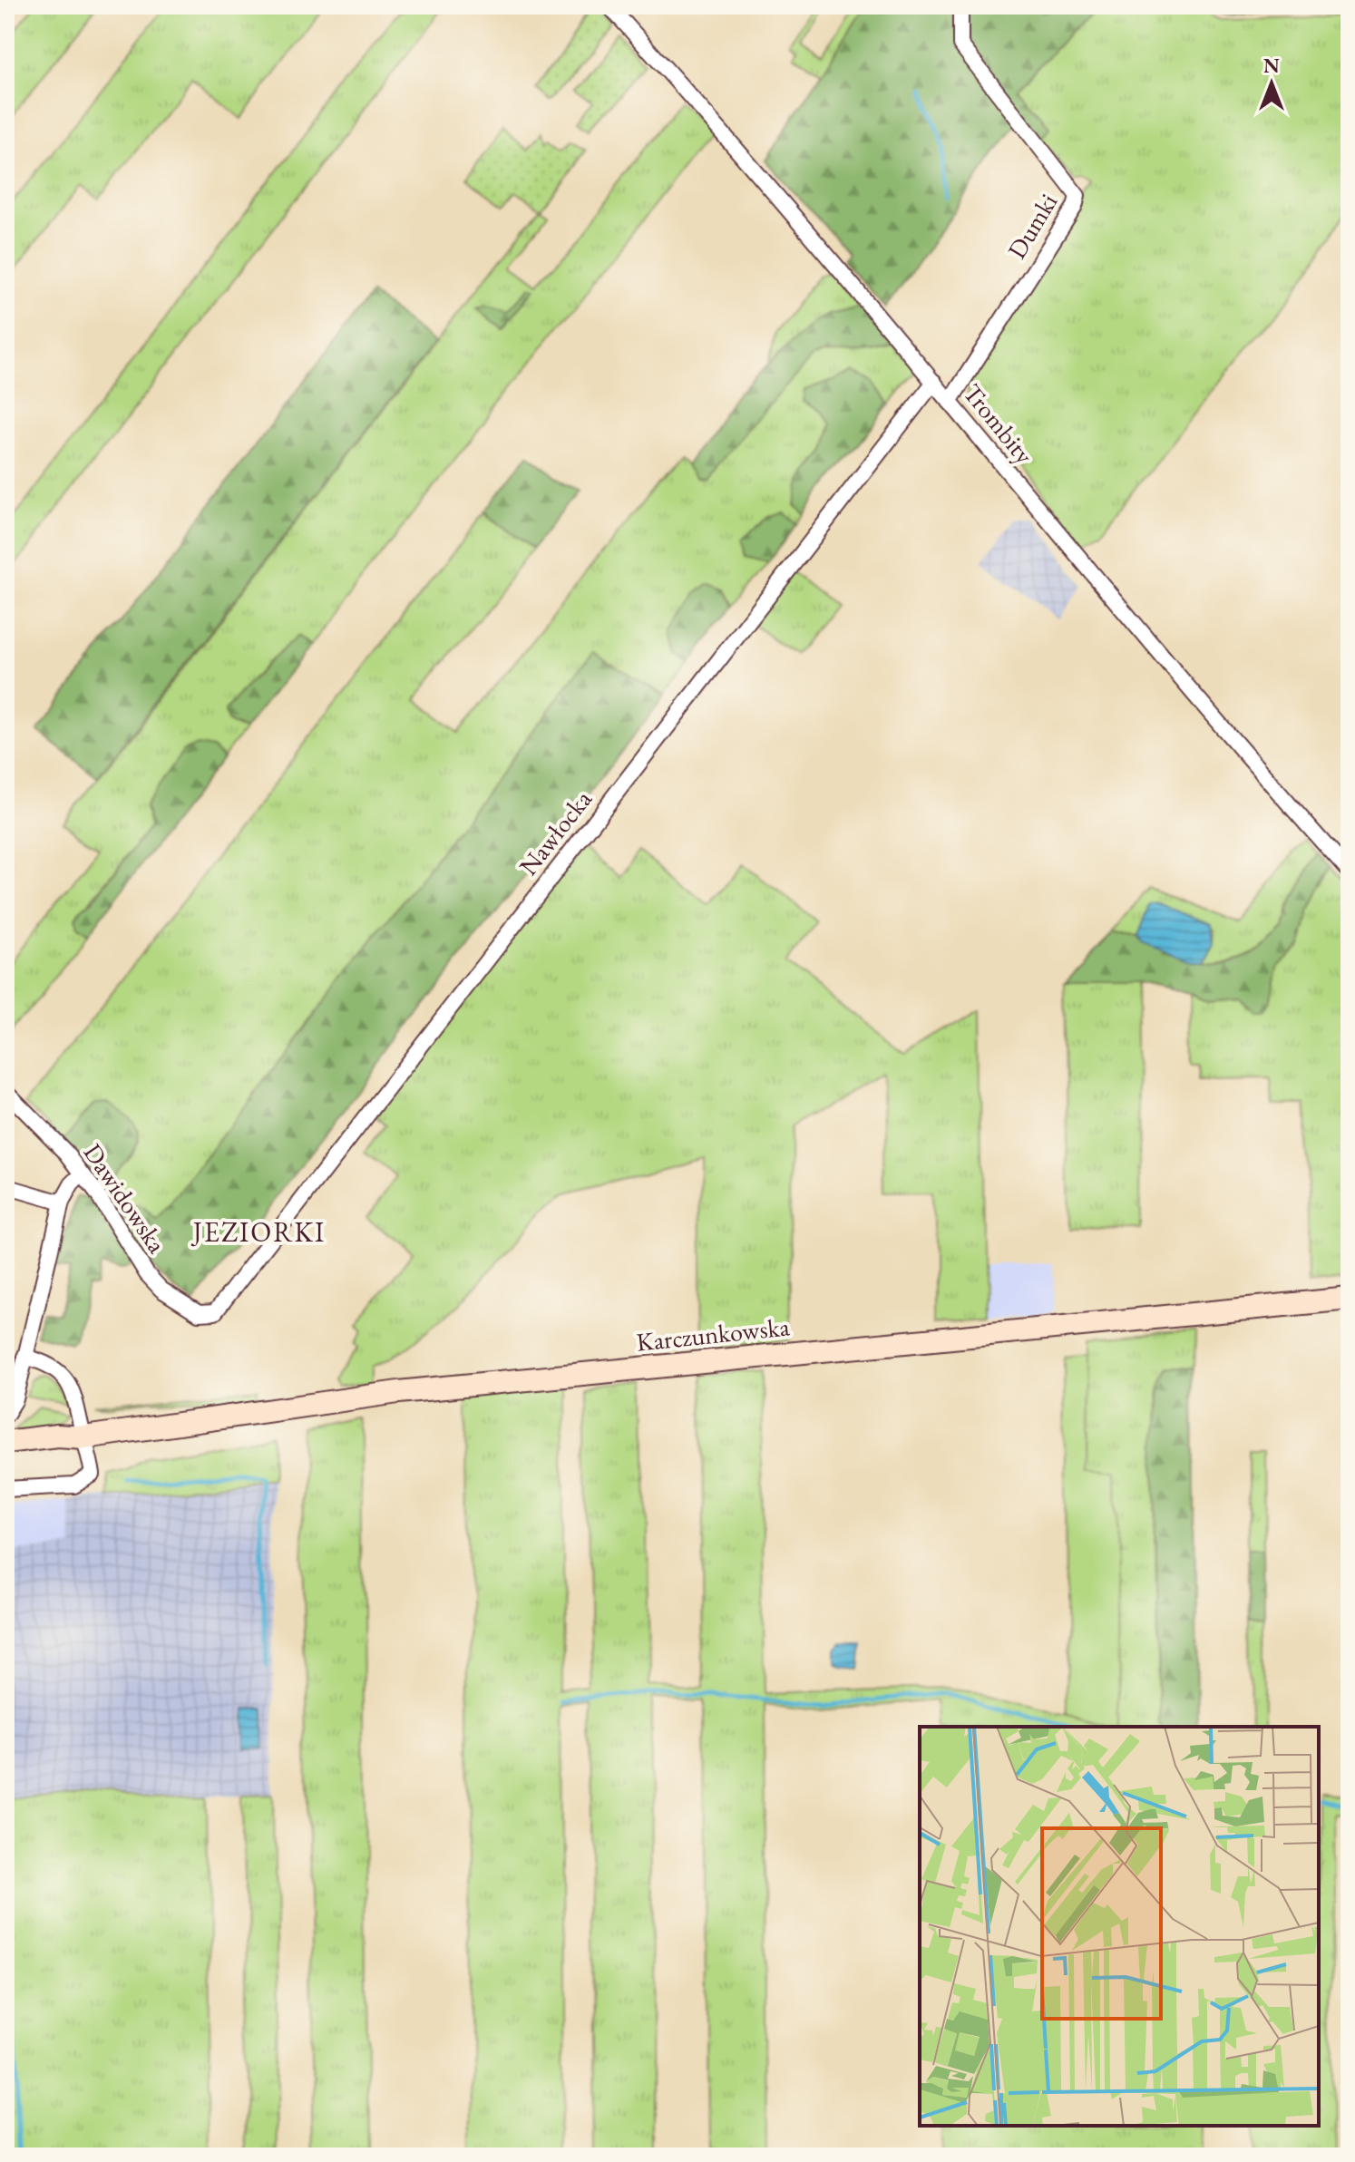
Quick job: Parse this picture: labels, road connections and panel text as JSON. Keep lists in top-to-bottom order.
{
  "streets": {
    "street": [
      "Dumki",
      "Trombity",
      "Nawłocka",
      "Dawidowska",
      "Karczunkowska"
    ]
  },
  "crossings": [
    ["Dumki", "Trombity"],
    ["Trombity", "Nawłocka"],
    ["Nawłocka", "Dawidowska"]
  ],
  "districts": ["JEZIORKI"],
  "north": "top"
}
